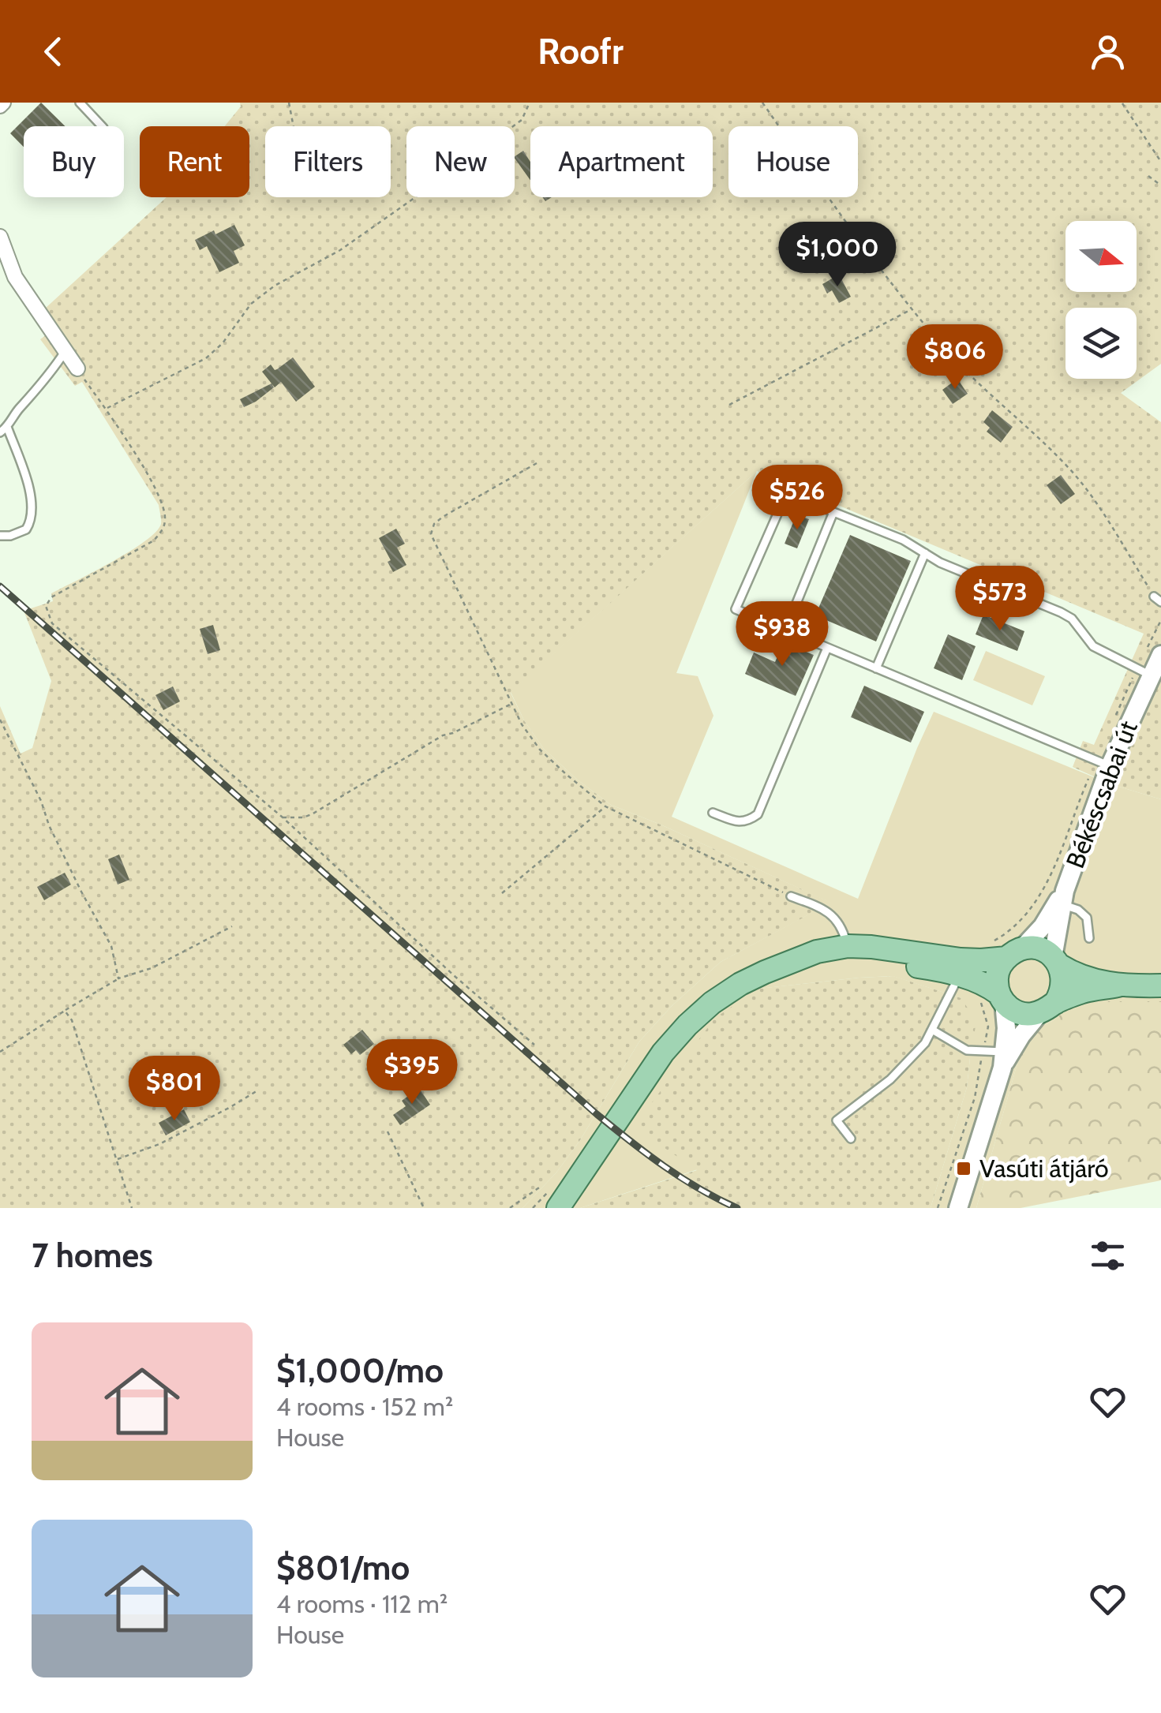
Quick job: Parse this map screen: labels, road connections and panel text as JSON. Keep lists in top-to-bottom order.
{
  "streets": {
    "street": ["Békéscsabai út"]
  },
  "places": {
    "transit": ["Vasúti átjáró"]
  },
  "north": "right",
  "page": {
    "header": "Roofr",
    "chip": [
      "Buy",
      "Rent",
      "Filters",
      "New",
      "Apartment",
      "House"
    ],
    "price": [
      "$1,000",
      "$806",
      "$526",
      "$573",
      "$938",
      "$395",
      "$801"
    ],
    "heading": "7 homes",
    "list": [
      {
        "name": "$1,000/mo",
        "note": "4 rooms · 152 m² · House"
      },
      {
        "name": "$801/mo",
        "note": "4 rooms · 112 m² · House"
      }
    ]
  }
}
